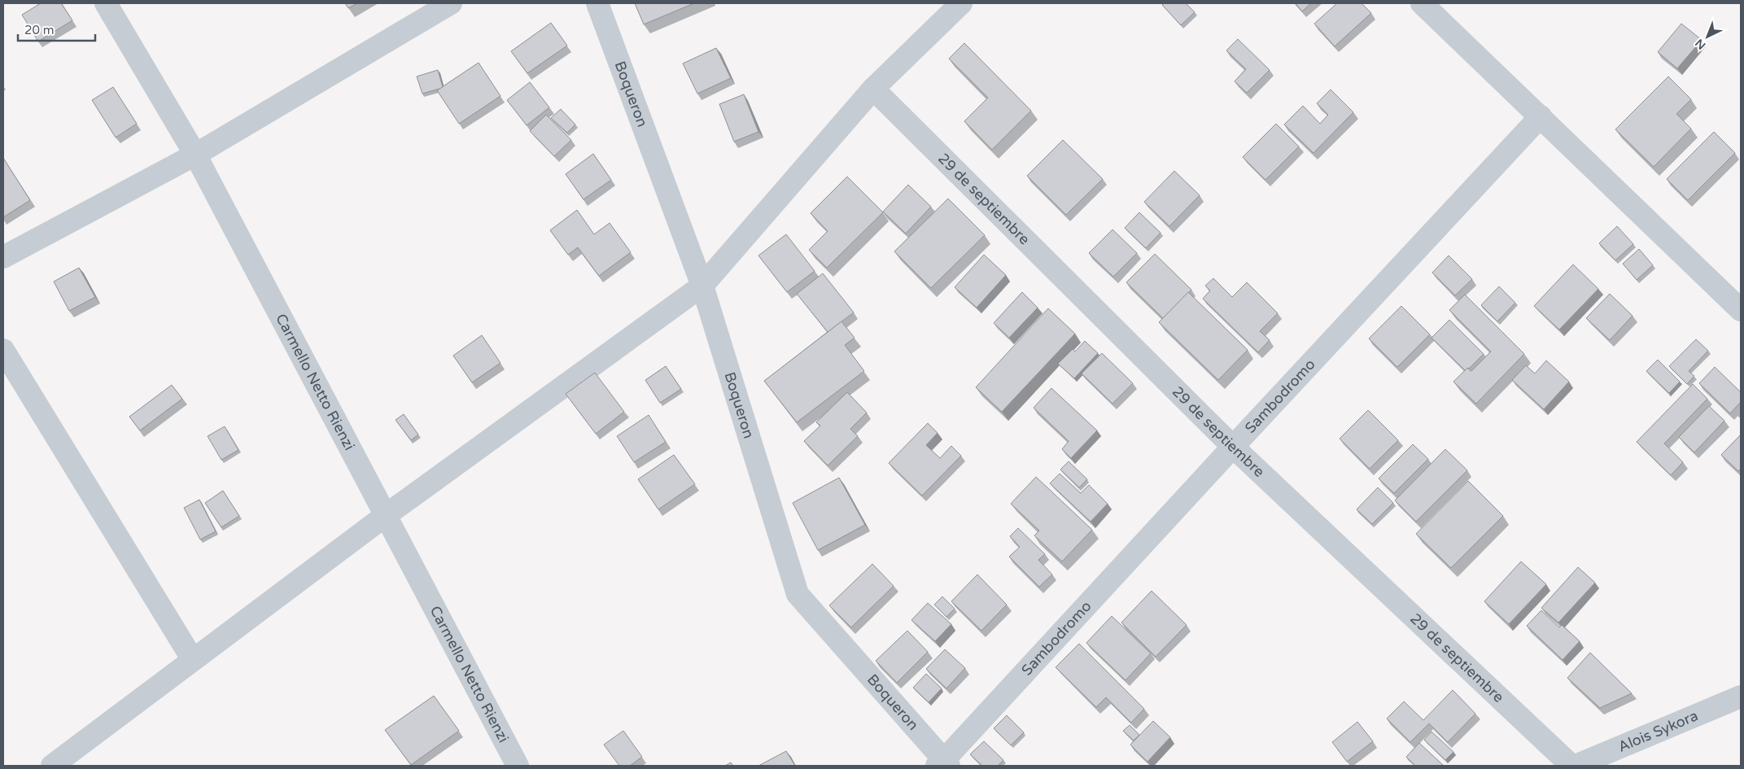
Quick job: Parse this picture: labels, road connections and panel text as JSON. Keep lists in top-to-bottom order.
{
  "streets": {
    "street": [
      "Boqueron",
      "29 de septiembre",
      "Carmello Netto Rienzi",
      "Sambodromo",
      "Alois Sykora"
    ]
  },
  "crossings": [
    ["Boqueron", "Sambodromo"],
    ["29 de septiembre", "Sambodromo"]
  ],
  "scale_bar": "20 m",
  "north": "bottom left"
}
